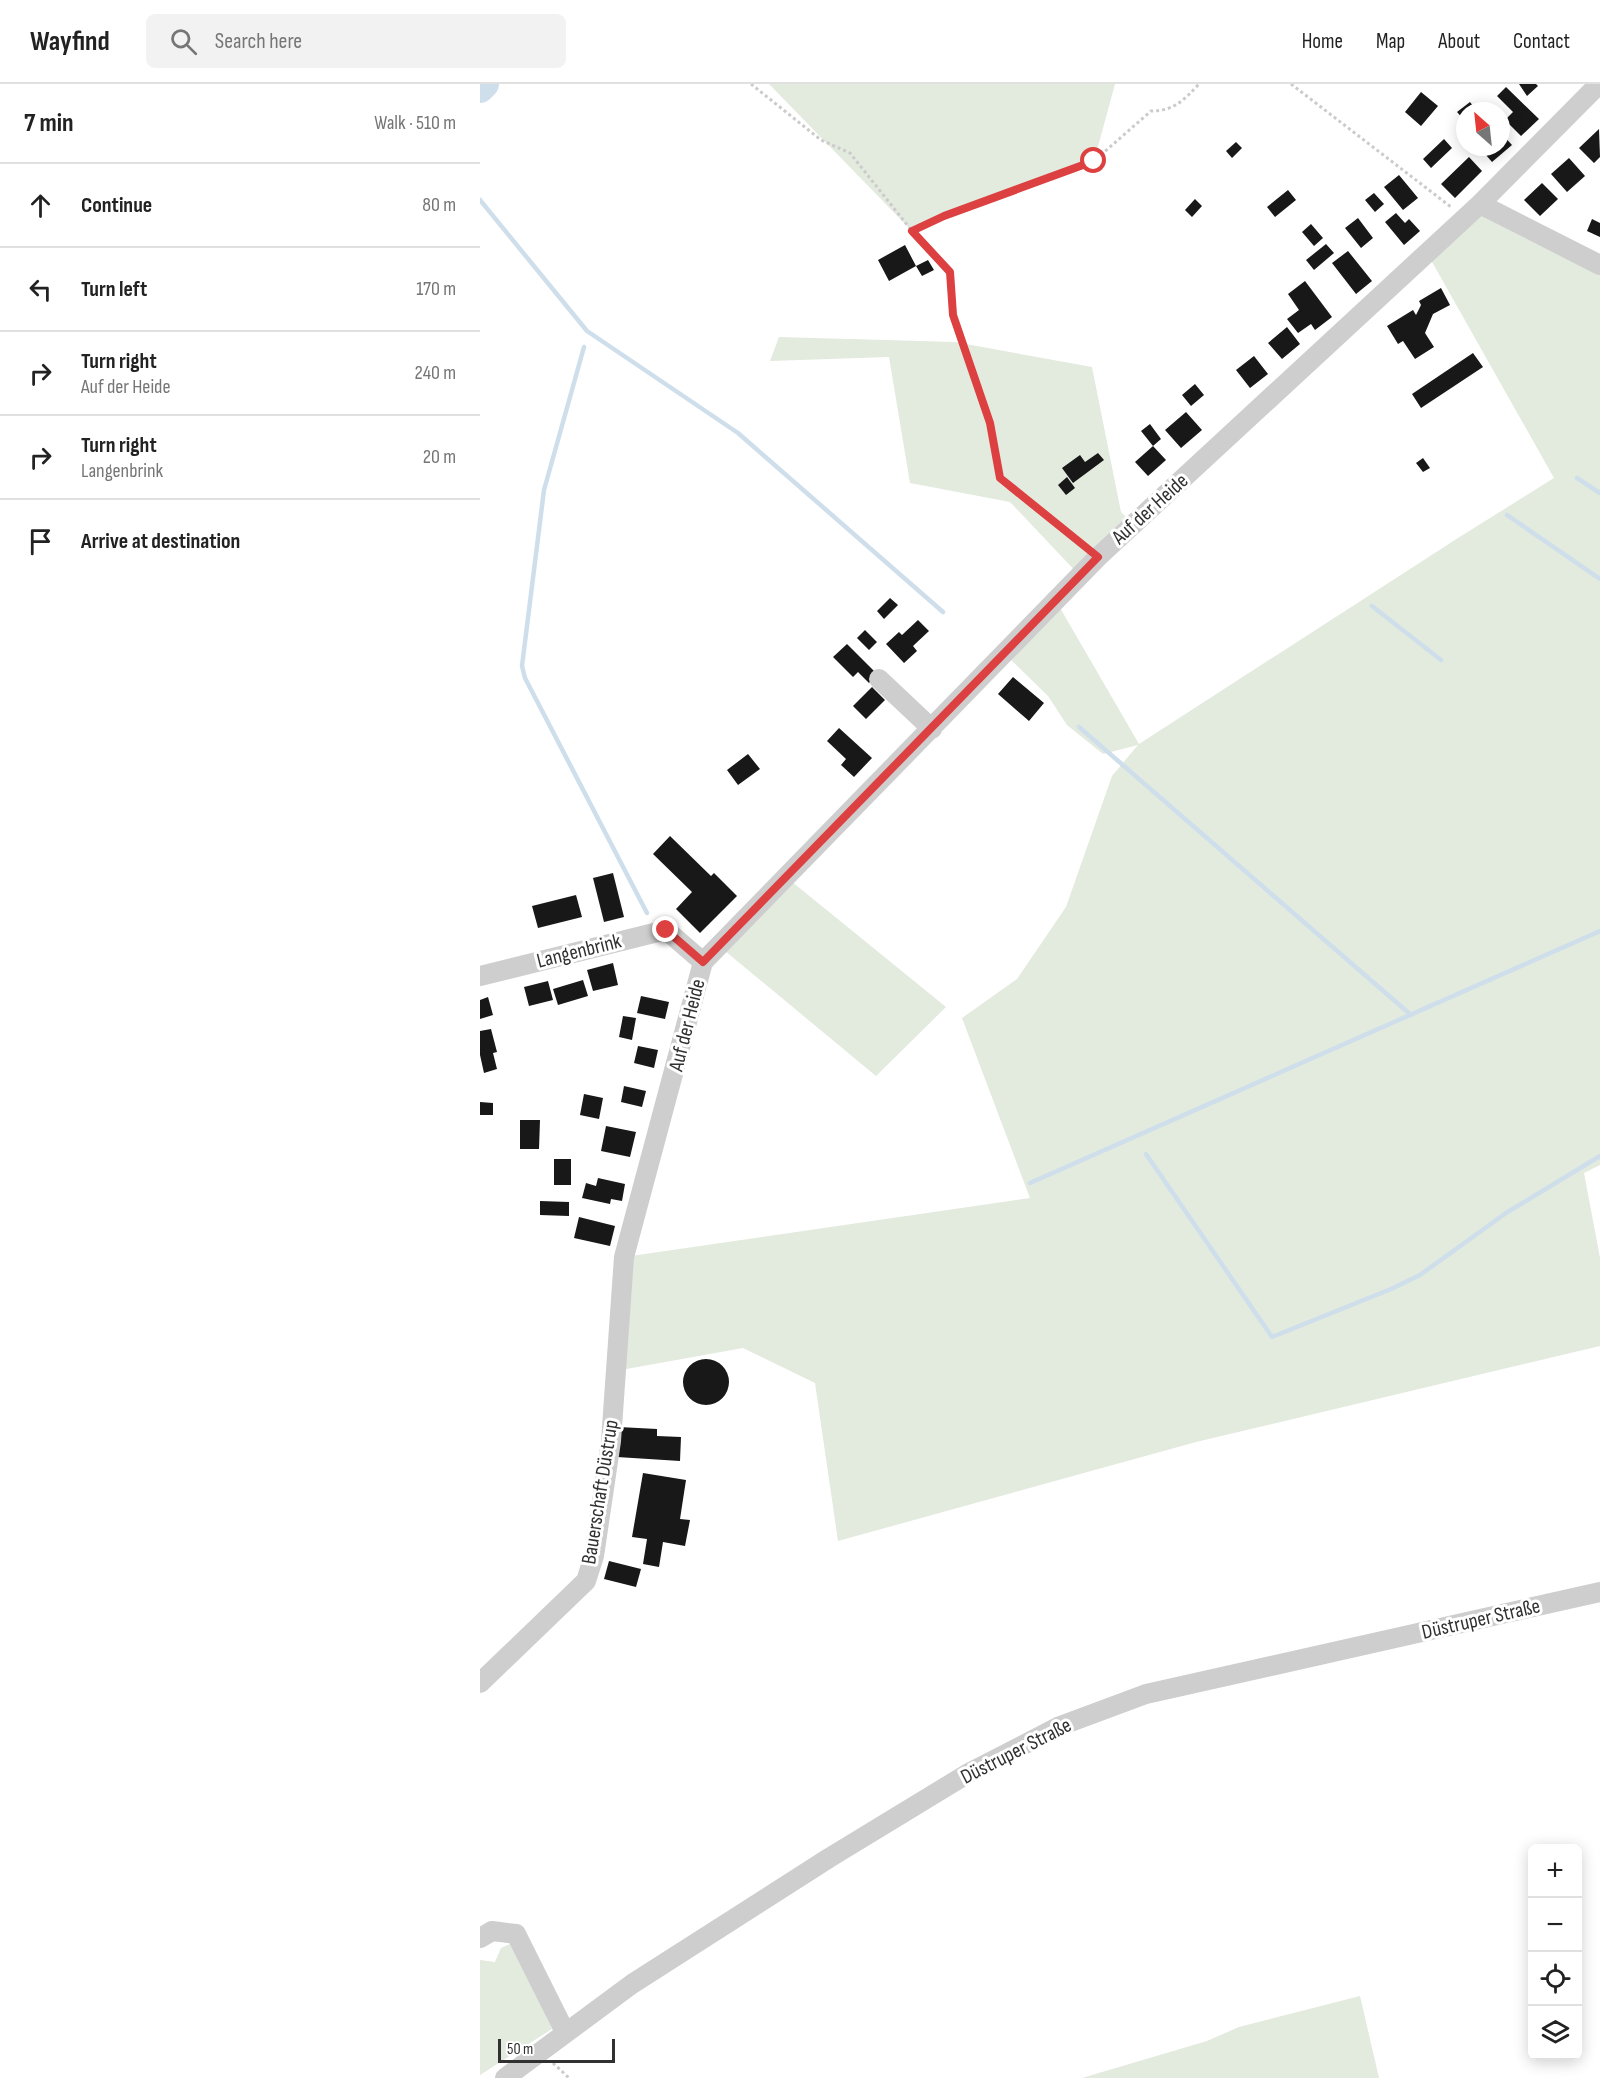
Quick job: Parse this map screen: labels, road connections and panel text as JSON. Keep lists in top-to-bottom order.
{
  "streets": {
    "street": [
      "Auf der Heide",
      "Langenbrink",
      "Bauerschaft Düstrup",
      "Düstruper Straße"
    ]
  },
  "crossings": [
    ["Auf der Heide", "Langenbrink"],
    ["Auf der Heide", "Bauerschaft Düstrup"]
  ],
  "scale_bar": "50 m",
  "north": "top left",
  "page": {
    "header": "Wayfind",
    "search": "Search here",
    "nav": [
      "Home",
      "Map",
      "About",
      "Contact"
    ],
    "heading": ["7 min", "Walk · 510 m"],
    "list": [
      ["Continue", "80 m"],
      ["Turn left", "170 m"],
      ["Turn right", "Auf der Heide", "240 m"],
      ["Turn right", "Langenbrink", "20 m"],
      "Arrive at destination"
    ],
    "map_buttons": ["+", "−"],
    "scale": "50 m"
  }
}
